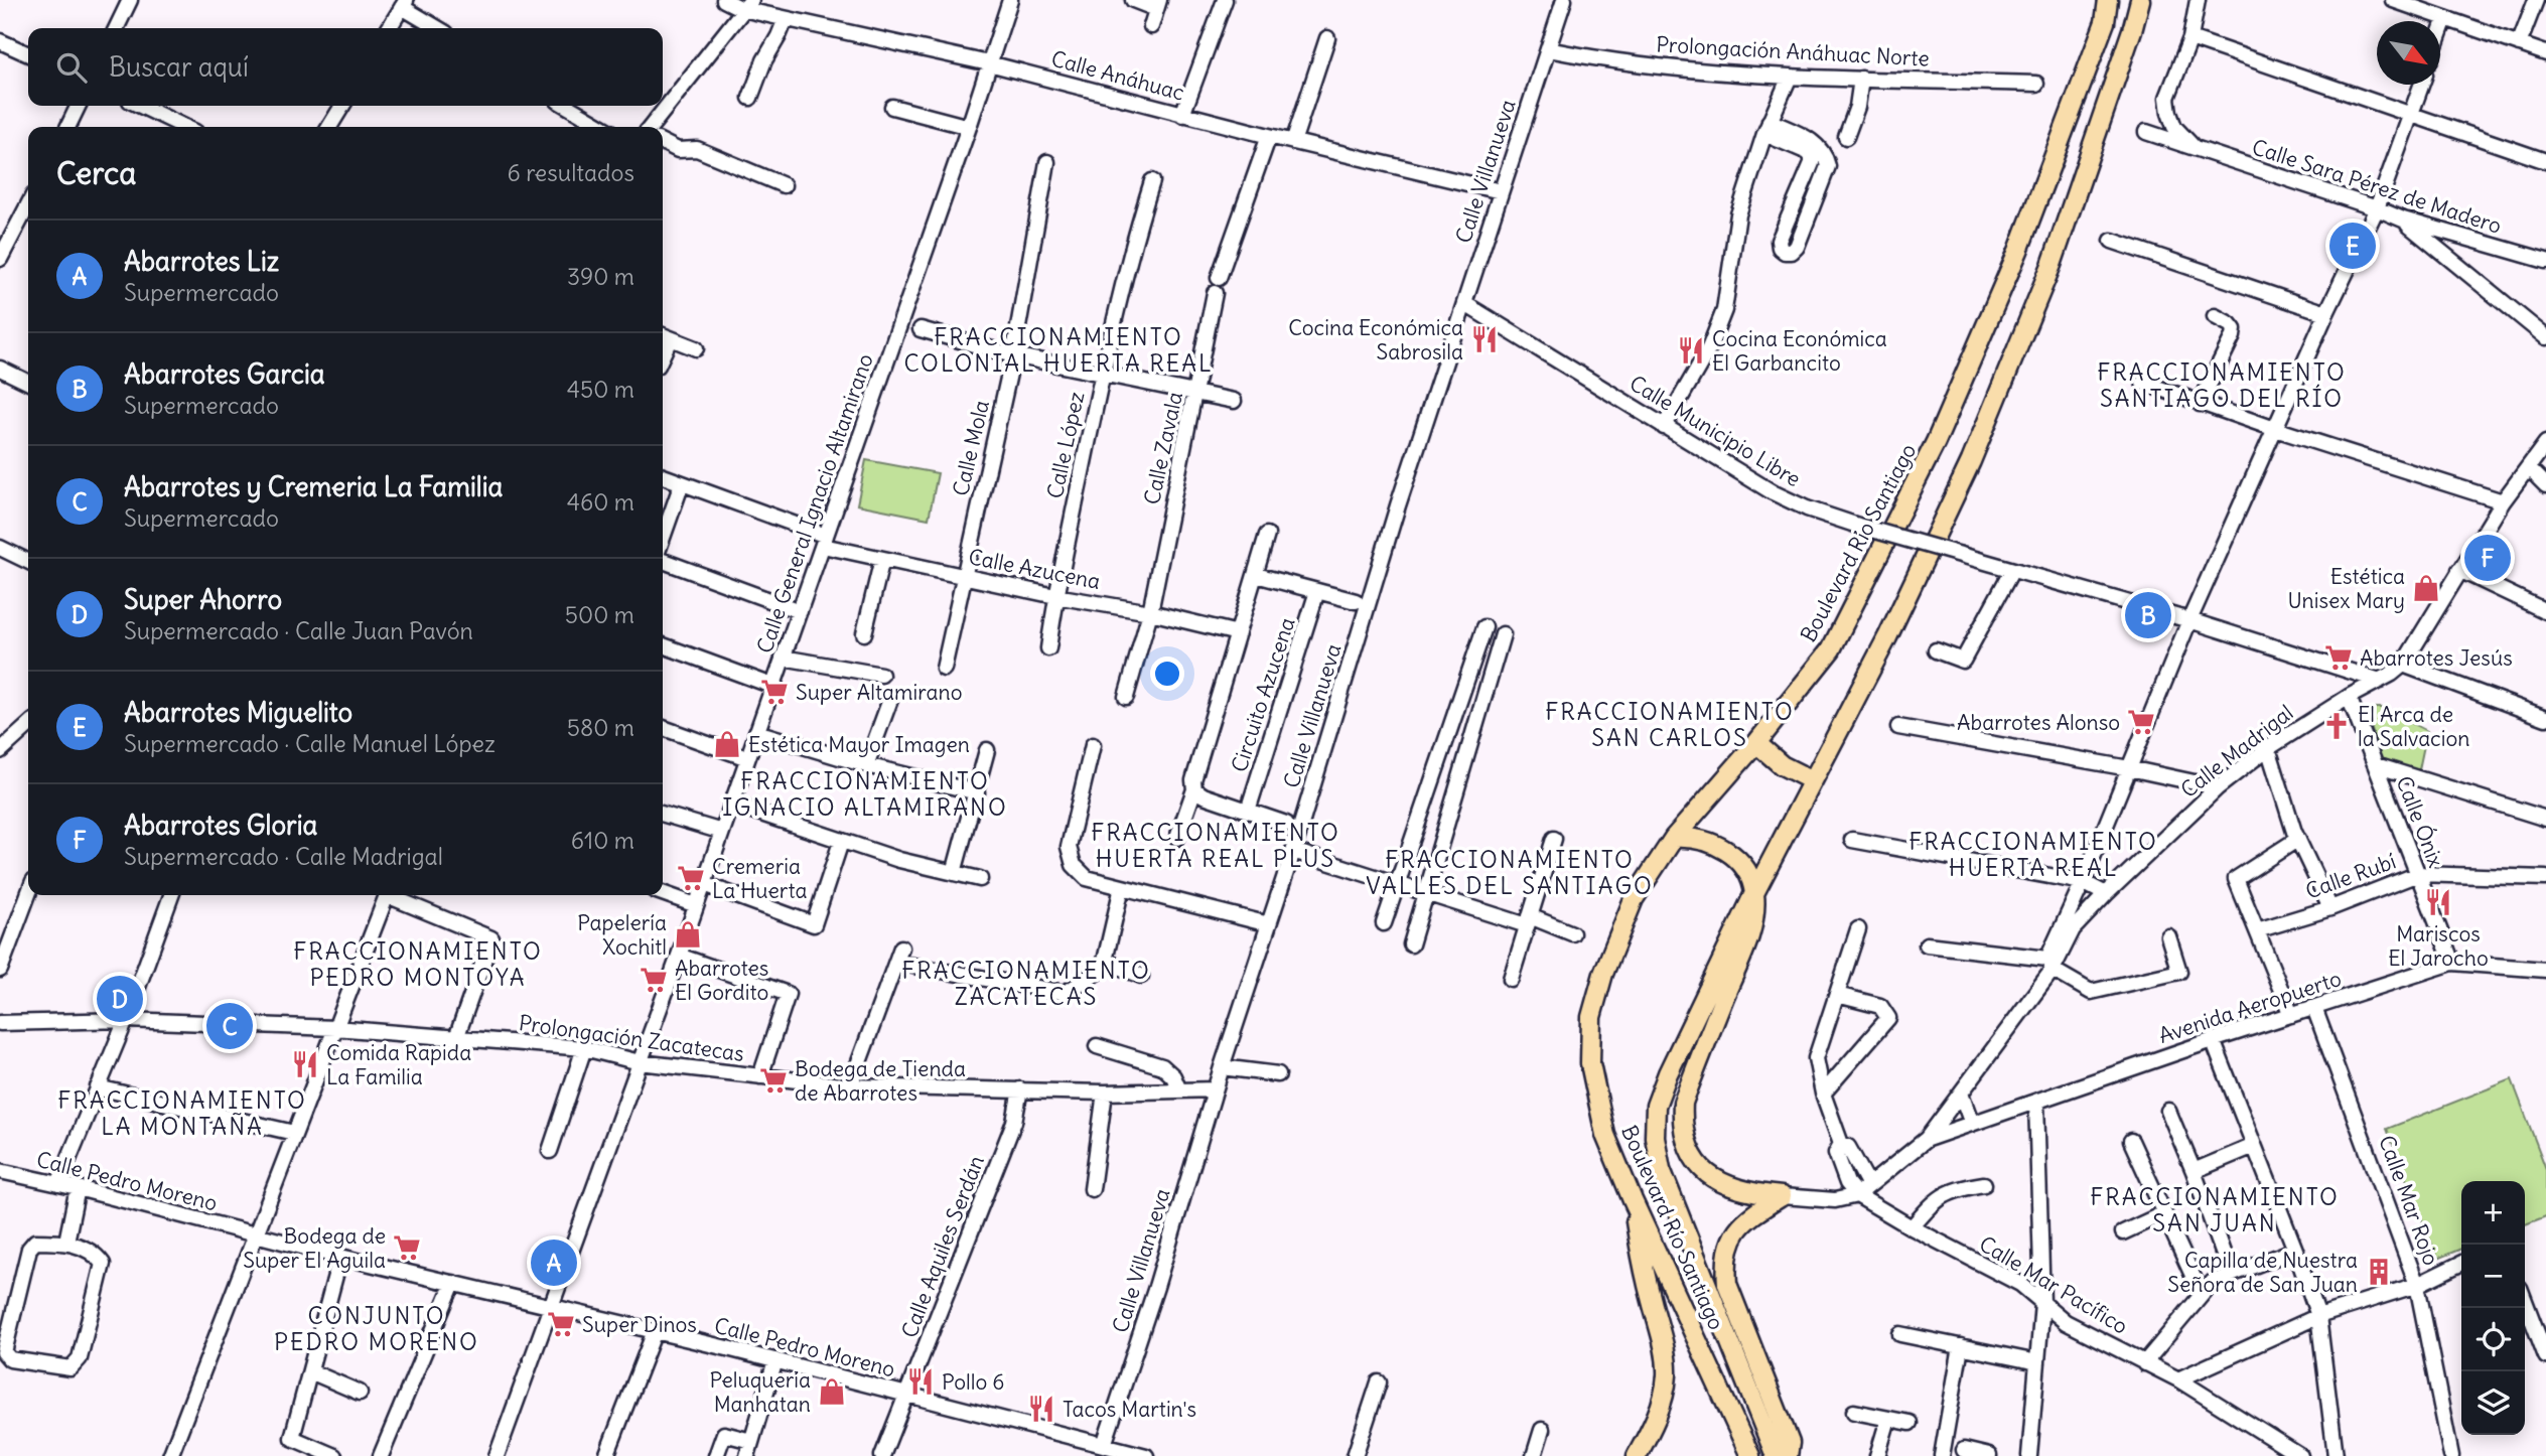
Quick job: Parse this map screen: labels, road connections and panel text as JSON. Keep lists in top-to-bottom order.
{
  "streets": {
    "main road": ["Boulevard Río Santiago"],
    "street": [
      "Prolongación Anáhuac Norte",
      "Calle Anáhuac",
      "Calle Villanueva",
      "Calle Sara Pérez de Madero",
      "Calle Municipio Libre",
      "Calle López",
      "Calle Mola",
      "Calle Zavala",
      "Calle General Ignacio Altamirano",
      "Calle Azucena",
      "Circuito Azucena",
      "Calle Madrigal",
      "Calle Ónix",
      "Calle Rubí",
      "Avenida Aeropuerto",
      "Prolongación Zacatecas",
      "Calle Pedro Moreno",
      "Calle Mar Rojo",
      "Calle Aquiles Serdán",
      "Calle Mar Pacífico"
    ]
  },
  "crossings": [
    ["Prolongación Anáhuac Norte", "Calle Villanueva"],
    ["Calle Anáhuac", "Calle Villanueva"],
    ["Calle Anáhuac", "Calle Zavala"],
    ["Calle Anáhuac", "Calle General Ignacio Altamirano"],
    ["Calle Villanueva", "Calle Municipio Libre"],
    ["Calle Villanueva", "Prolongación Zacatecas"],
    ["Calle Villanueva", "Calle Pedro Moreno"],
    ["Calle Municipio Libre", "Calle Madrigal"],
    ["Calle López", "Calle Azucena"],
    ["Calle Mola", "Calle Azucena"],
    ["Calle Zavala", "Calle Azucena"],
    ["Calle General Ignacio Altamirano", "Calle Azucena"],
    ["Calle General Ignacio Altamirano", "Prolongación Zacatecas"],
    ["Calle General Ignacio Altamirano", "Calle Pedro Moreno"],
    ["Calle Azucena", "Circuito Azucena"],
    ["Calle Madrigal", "Calle Ónix"],
    ["Calle Madrigal", "Avenida Aeropuerto"],
    ["Calle Madrigal", "Calle Mar Pacífico"],
    ["Calle Ónix", "Calle Rubí"],
    ["Calle Ónix", "Avenida Aeropuerto"],
    ["Avenida Aeropuerto", "Calle Mar Rojo"],
    ["Prolongación Zacatecas", "Calle Aquiles Serdán"],
    ["Calle Pedro Moreno", "Calle Aquiles Serdán"]
  ],
  "districts": [
    "FRACCIONAMIENTO COLONIAL HUERTA REAL",
    "FRACCIONAMIENTO SANTIAGO DEL RÍO",
    "FRACCIONAMIENTO SAN CARLOS",
    "FRACCIONAMIENTO IGNACIO ALTAMIRANO",
    "FRACCIONAMIENTO HUERTA REAL PLUS",
    "FRACCIONAMIENTO HUERTA REAL",
    "FRACCIONAMIENTO VALLES DEL SANTIAGO",
    "FRACCIONAMIENTO PEDRO MONTOYA",
    "FRACCIONAMIENTO ZACATECAS",
    "FRACCIONAMIENTO LA MONTAÑA",
    "FRACCIONAMIENTO SAN JUAN",
    "CONJUNTO PEDRO MORENO"
  ],
  "places": {
    "restaurant": [
      "Cocina Económica Sabrosila",
      "Cocina Económica El Garbancito",
      "Mariscos El Jarocho",
      "Comida Rapida La Familia",
      "Pollo 6",
      "Tacos Martin's"
    ],
    "shop": [
      "Estética Unisex Mary",
      "Estética Mayor Imagen",
      "Papelería Xochitl",
      "Peluquería Manhatan"
    ],
    "supermarket": [
      "Abarrotes Jesús",
      "Super Altamirano",
      "Abarrotes Alonso",
      "Cremeria La Huerta",
      "Abarrotes El Gordito",
      "Bodega de Tienda de Abarrotes",
      "Bodega de Super El Aguila",
      "Super Dinos"
    ],
    "church": ["El Arca de la Salvacion"],
    "building": ["Capilla de Nuestra Señora de San Juan"]
  },
  "north": "bottom right",
  "page": {
    "search": "Buscar aquí",
    "heading": ["Cerca", "6 resultados"],
    "pins": [
      "E",
      "F",
      "B",
      "D",
      "C",
      "A"
    ],
    "list": [
      {
        "mark": "A",
        "name": "Abarrotes Liz",
        "note": "Supermercado",
        "value": "390 m"
      },
      {
        "mark": "B",
        "name": "Abarrotes Garcia",
        "note": "Supermercado",
        "value": "450 m"
      },
      {
        "mark": "C",
        "name": "Abarrotes y Cremeria La Familia",
        "note": "Supermercado",
        "value": "460 m"
      },
      {
        "mark": "D",
        "name": "Super Ahorro",
        "note": "Supermercado · Calle Juan Pavón",
        "value": "500 m"
      },
      {
        "mark": "E",
        "name": "Abarrotes Miguelito",
        "note": "Supermercado · Calle Manuel López",
        "value": "580 m"
      },
      {
        "mark": "F",
        "name": "Abarrotes Gloria",
        "note": "Supermercado · Calle Madrigal",
        "value": "610 m"
      }
    ],
    "map_buttons": ["+", "−"]
  }
}
